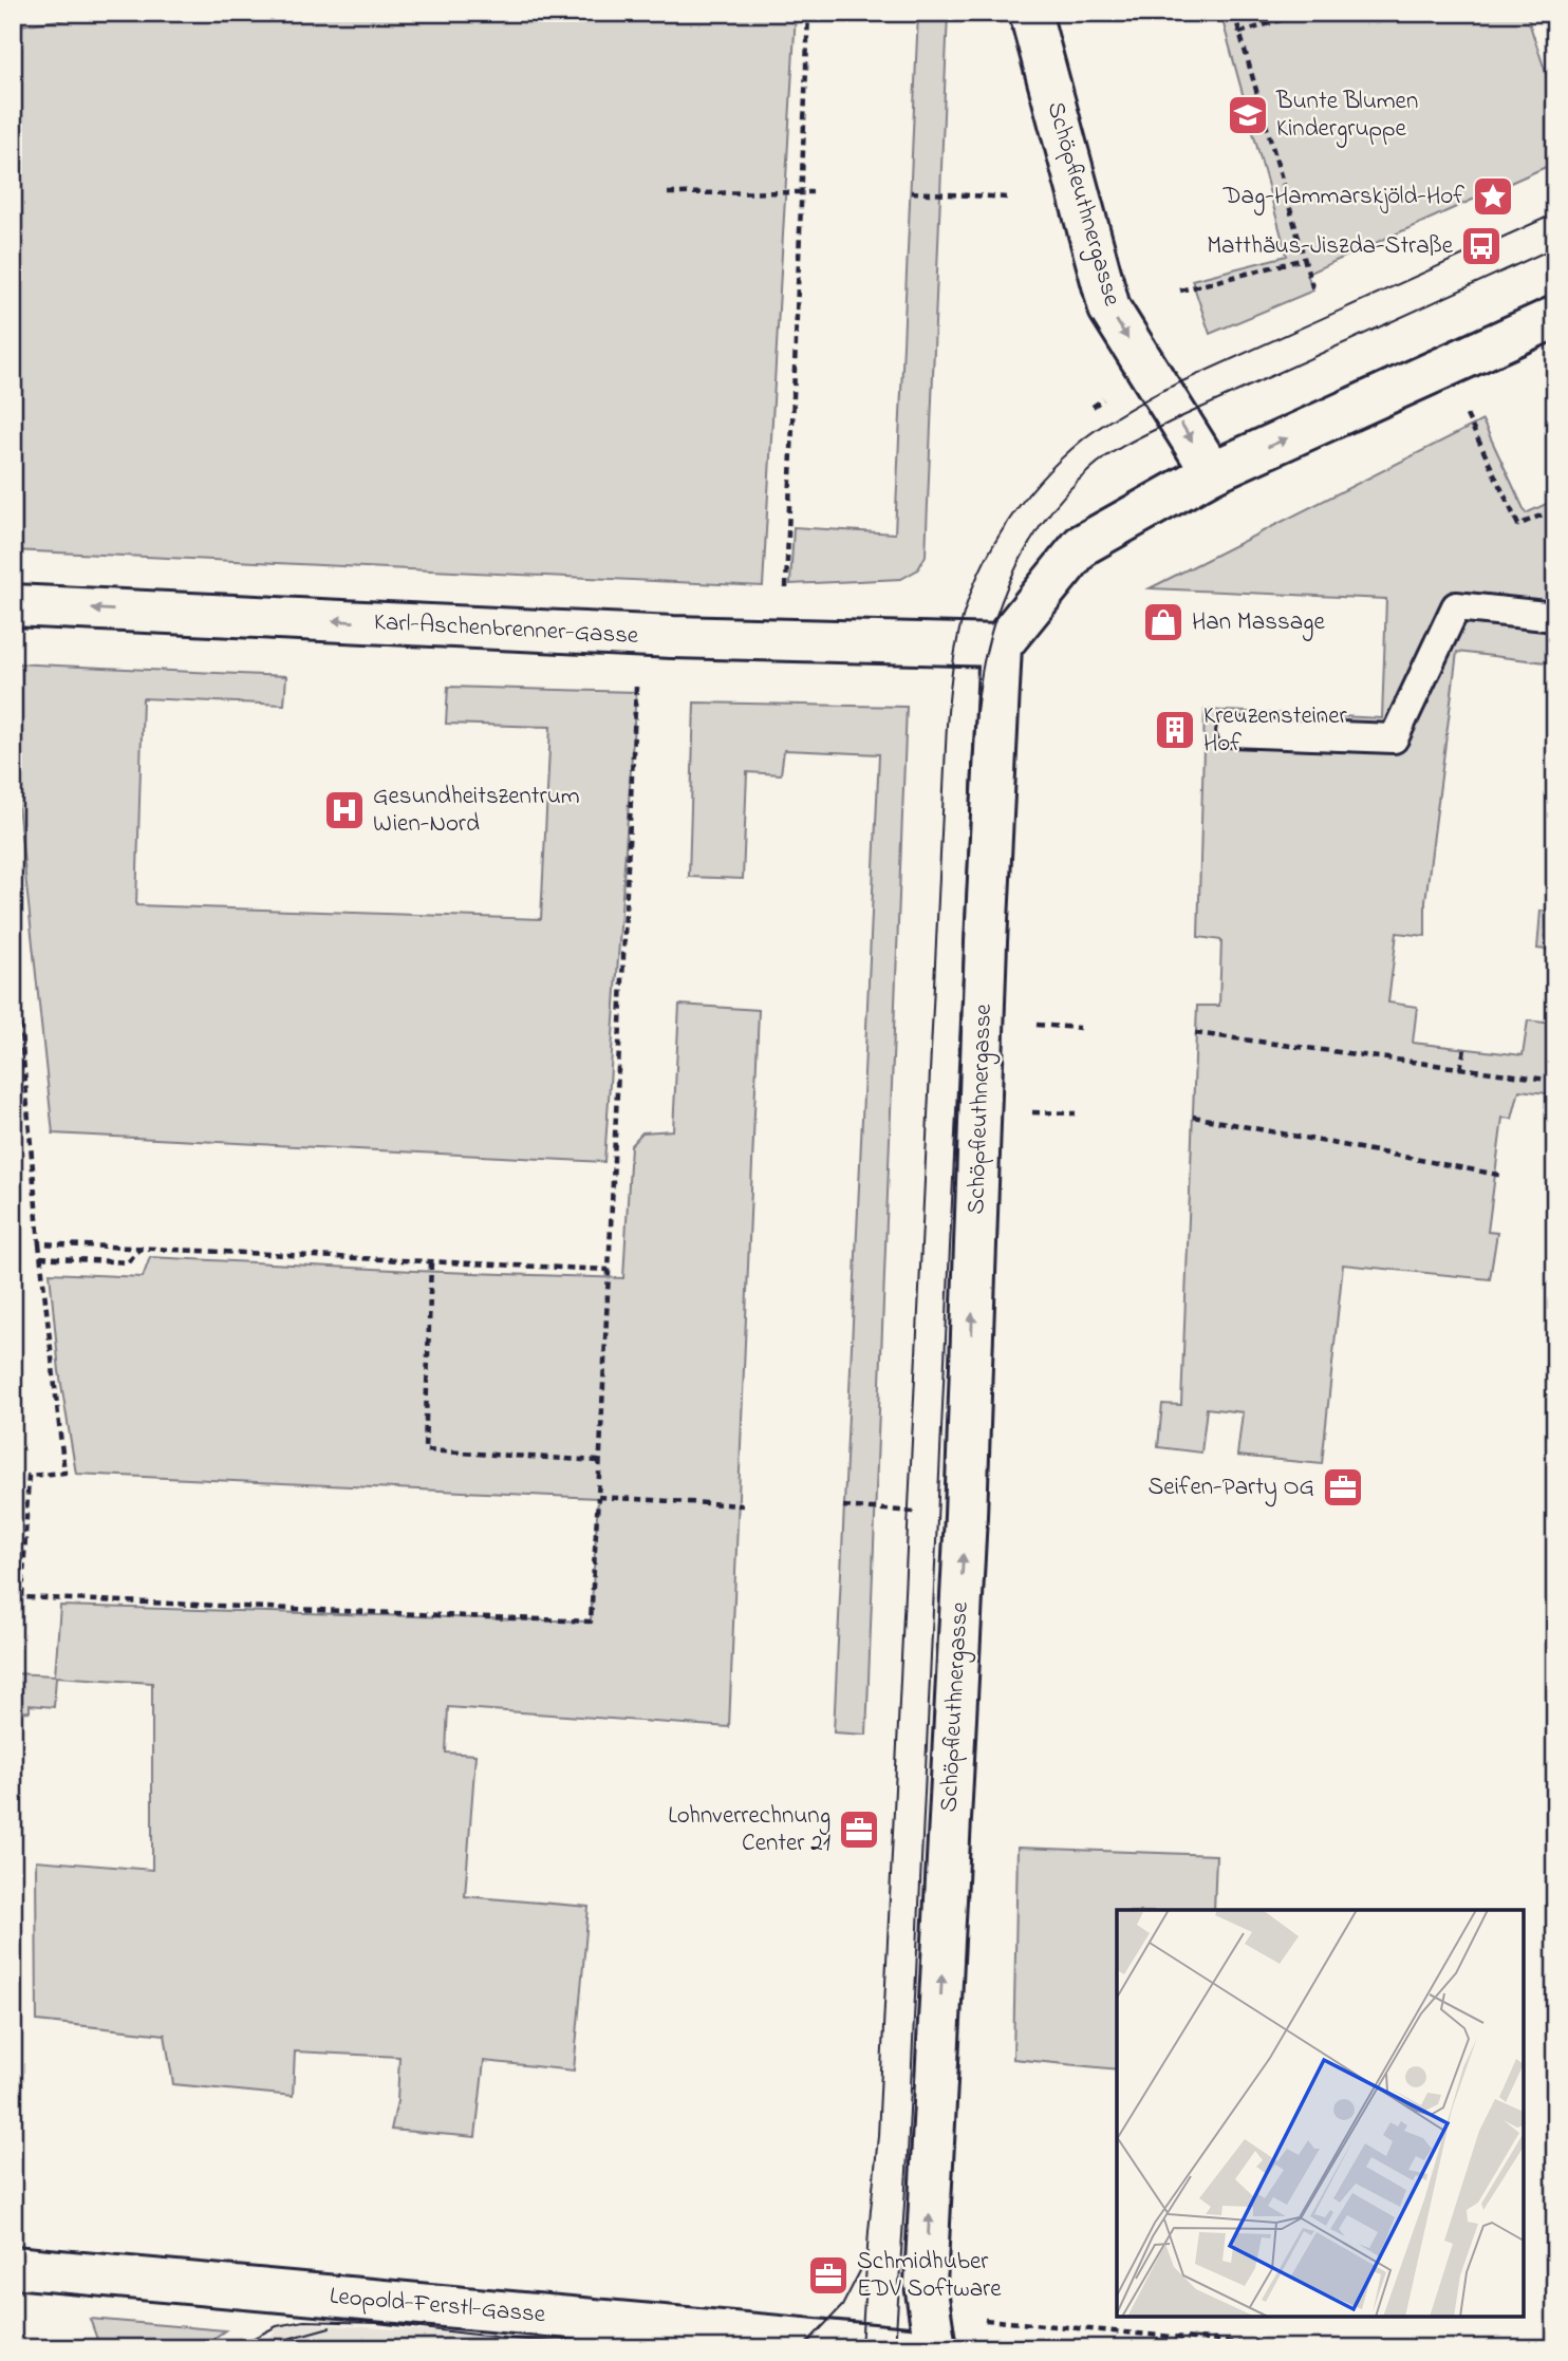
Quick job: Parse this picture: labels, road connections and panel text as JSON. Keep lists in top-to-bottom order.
{
  "streets": {
    "street": ["Schöpfleuthnergasse", "Karl-Aschenbrenner-Gasse", "Leopold-Ferstl-Gasse"]
  },
  "crossings": [
    ["Schöpfleuthnergasse", "Karl-Aschenbrenner-Gasse"]
  ],
  "one_way": ["Karl-Aschenbrenner-Gasse"],
  "places": {
    "school or university": ["Bunte Blumen Kindergruppe"],
    "place": ["Dag-Hammarskjöld-Hof"],
    "bus stop": ["Matthäus-Jiszda-Straße"],
    "shop": ["Han Massage"],
    "building": ["Kreuzensteiner Hof"],
    "hospital": ["Gesundheitszentrum Wien-Nord"],
    "office": ["Seifen-Party OG", "Lohnverrechnung Center 21", "Schmidhuber EDV Software"]
  }
}
